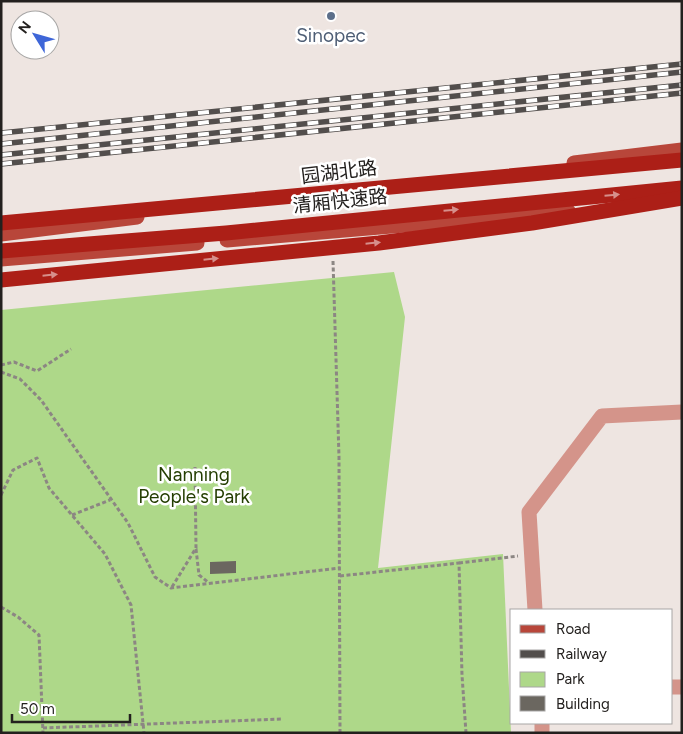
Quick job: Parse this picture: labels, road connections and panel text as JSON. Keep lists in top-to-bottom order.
{
  "streets": {
    "highway": ["清厢快速路"],
    "main road": ["园湖北路"]
  },
  "parks": ["Nanning People's Park"],
  "places": ["Sinopec"],
  "legend": [
    "Road",
    "Railway",
    "Park",
    "Building"
  ],
  "scale_bar": "50 m",
  "north": "top left"
}
